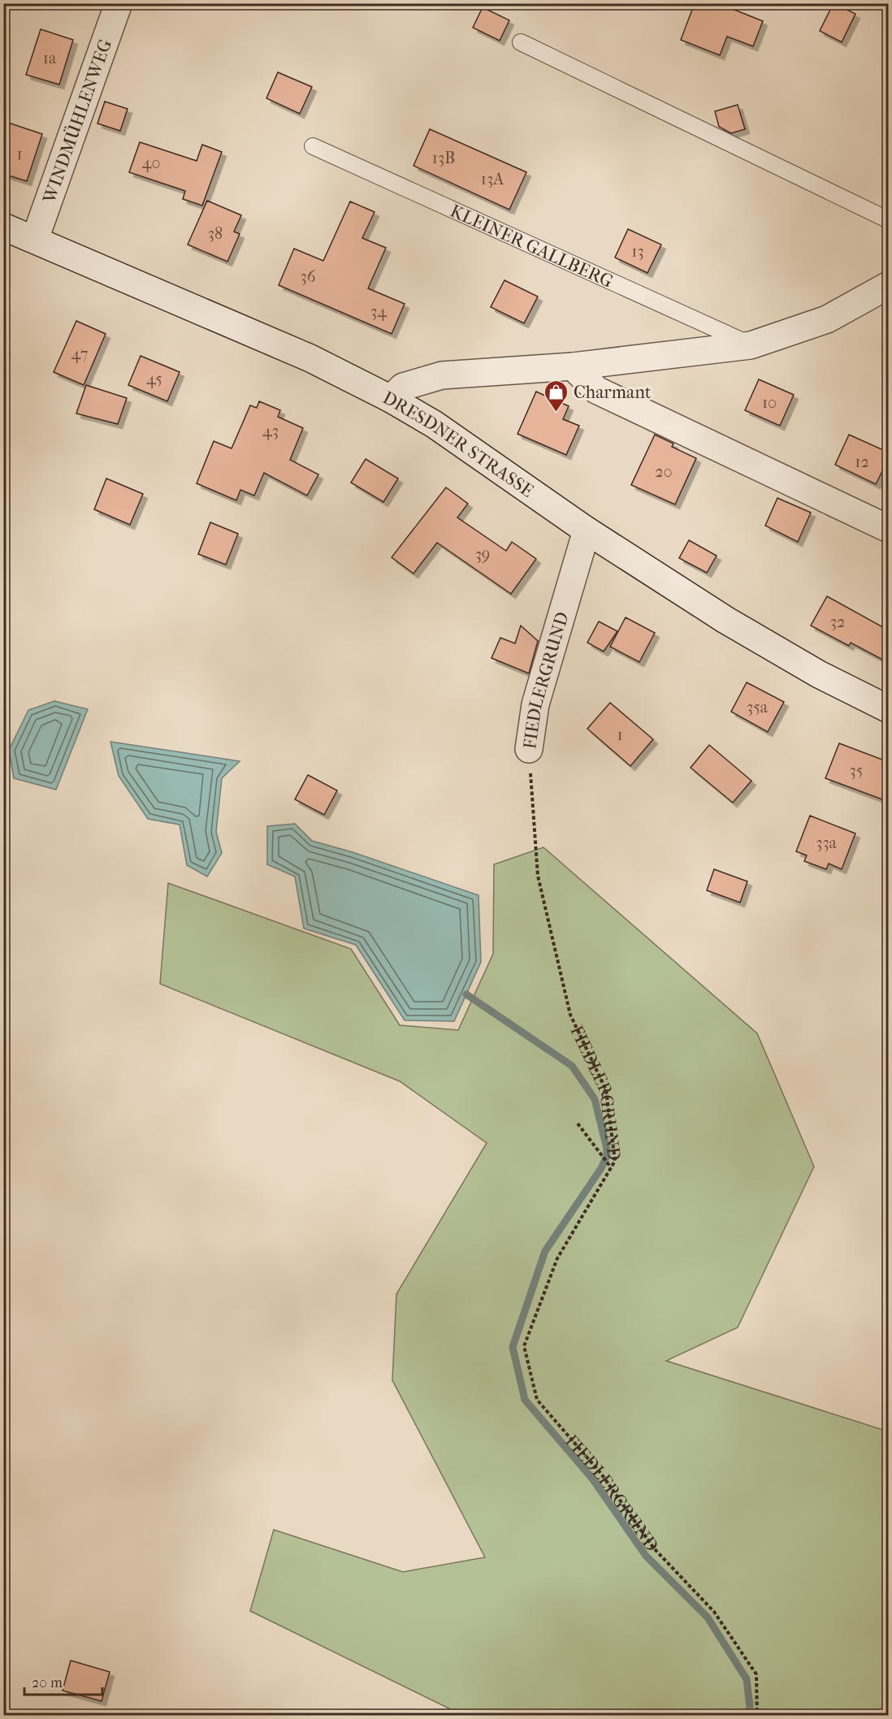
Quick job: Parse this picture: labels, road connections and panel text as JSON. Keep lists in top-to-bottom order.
{
  "streets": {
    "street": ["WINDMÜHLENWEG", "DRESDNER STRASSE", "FIEDLERGRUND"],
    "lane": ["KLEINER GALLBERG"]
  },
  "crossings": [
    ["WINDMÜHLENWEG", "DRESDNER STRASSE"],
    ["DRESDNER STRASSE", "FIEDLERGRUND"]
  ],
  "places": {
    "shop": ["Charmant"]
  },
  "house_numbers": [
    "1a",
    "1",
    "13B",
    "40",
    "13A",
    "38",
    "13",
    "36",
    "34",
    "47",
    "45",
    "10",
    "43",
    "12",
    "20",
    "39",
    "32",
    "35a",
    "1",
    "35",
    "33a"
  ],
  "scale_bar": "20 m"
}
